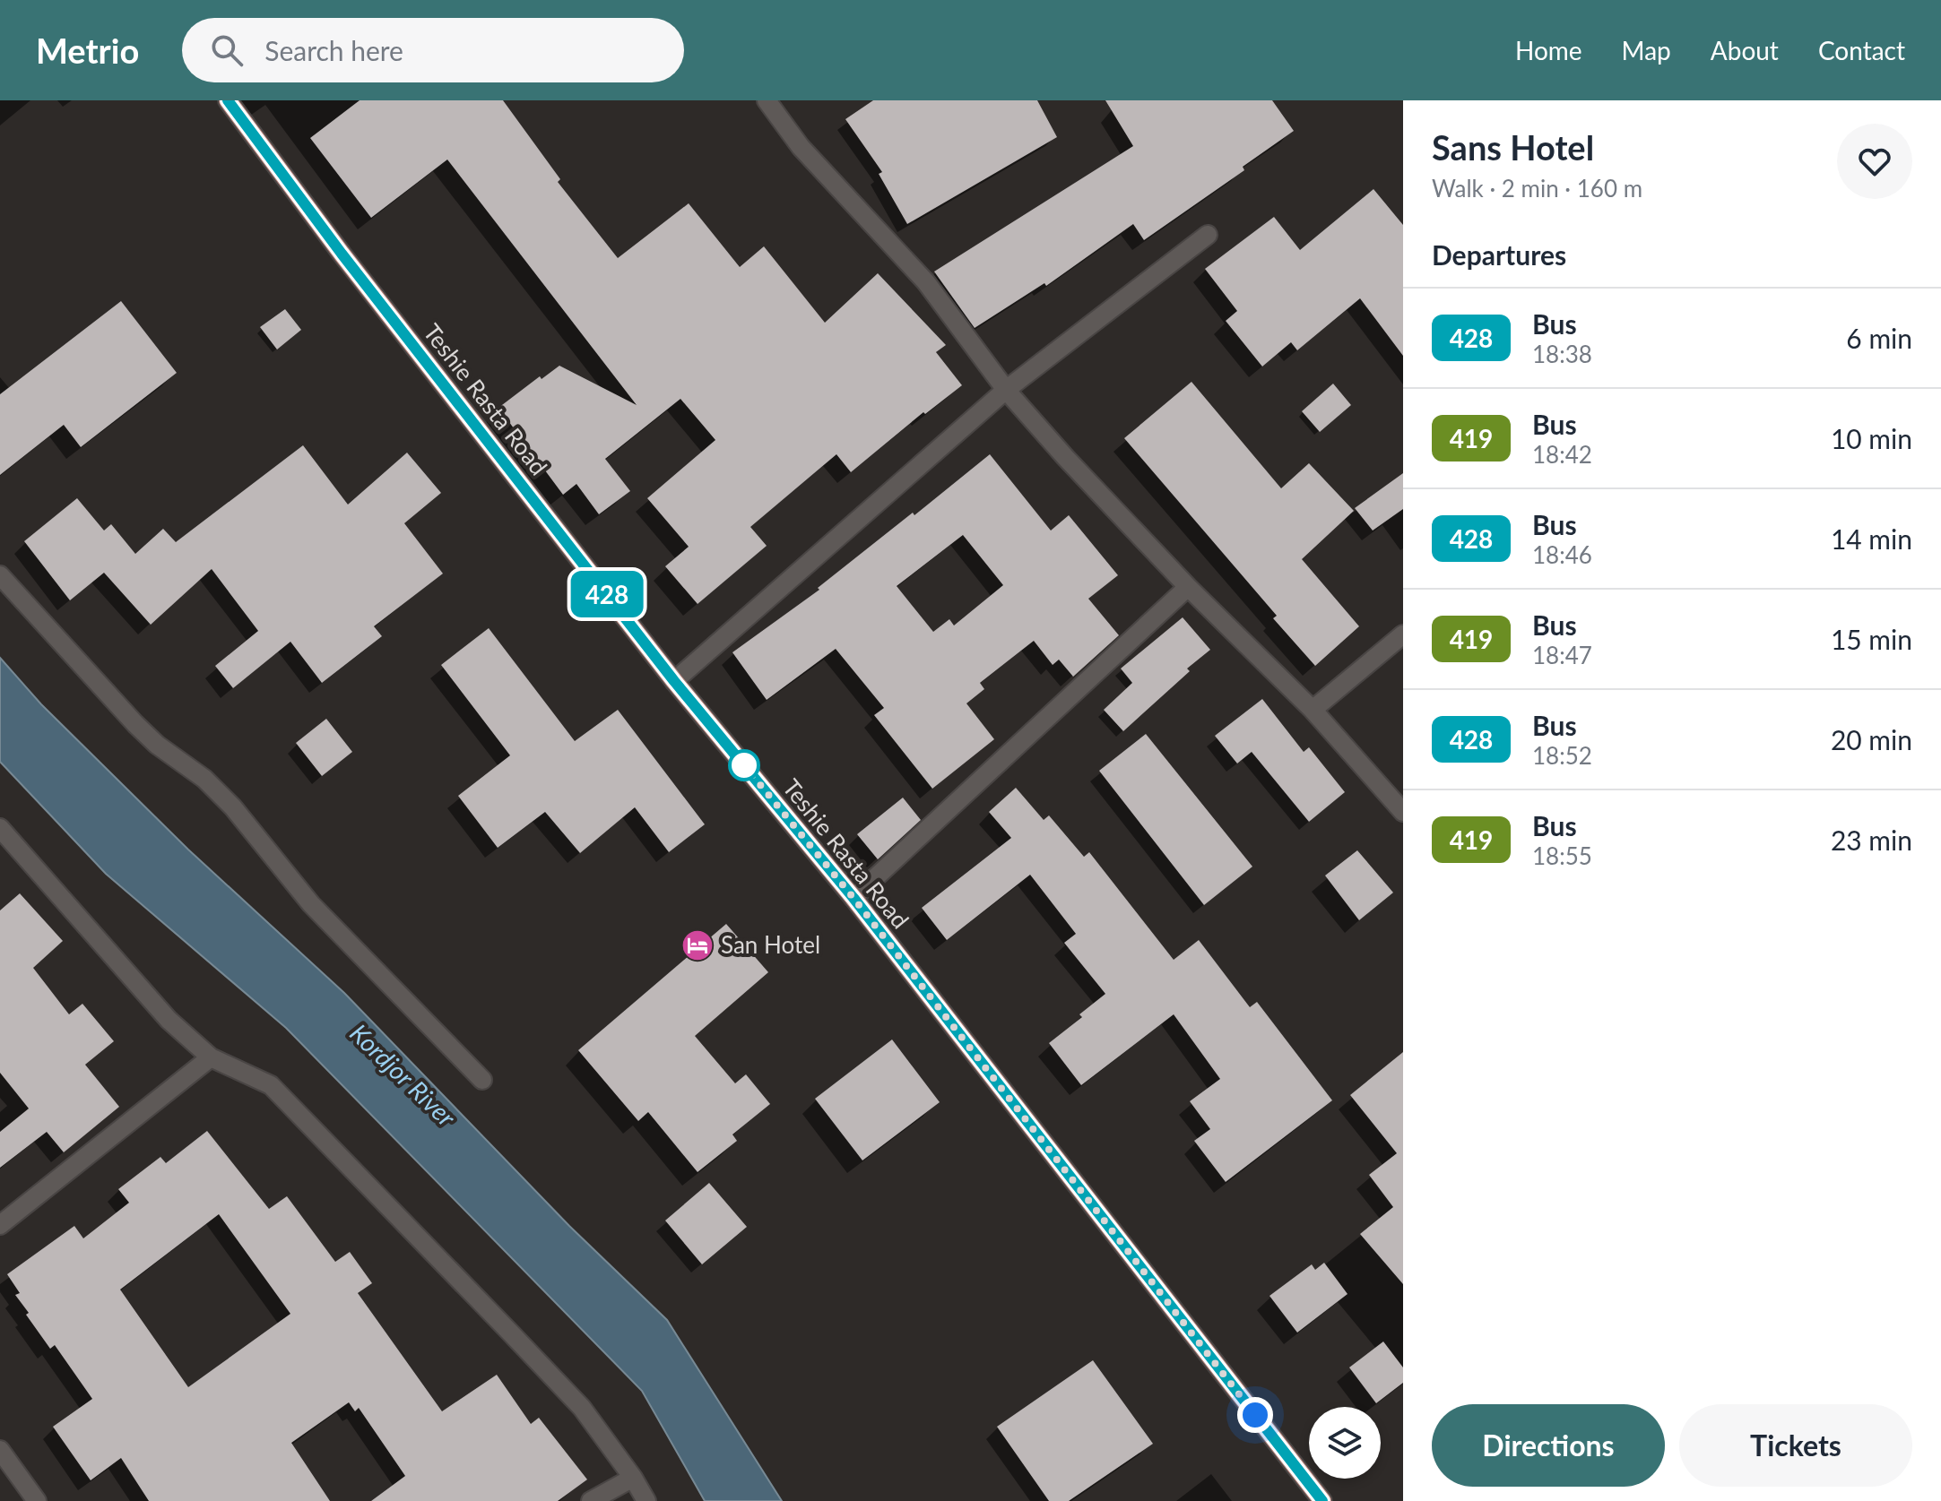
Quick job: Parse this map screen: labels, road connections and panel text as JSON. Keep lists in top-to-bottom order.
{
  "streets": {
    "main road": ["Teshie Rasta Road"]
  },
  "water": ["Kordjor River"],
  "places": {
    "hotel": ["San Hotel"]
  },
  "lines": ["bus line 428"],
  "page": {
    "header": "Metrio",
    "search": "Search here",
    "nav": [
      "Home",
      "Map",
      "About",
      "Contact"
    ],
    "on_map": "428",
    "heading": [
      ["Sans Hotel", "Walk · 2 min · 160 m"],
      "Departures"
    ],
    "list": [
      {
        "mark": "428",
        "name": "Bus",
        "note": "18:38",
        "value": "6 min"
      },
      {
        "mark": "419",
        "name": "Bus",
        "note": "18:42",
        "value": "10 min"
      },
      {
        "mark": "428",
        "name": "Bus",
        "note": "18:46",
        "value": "14 min"
      },
      {
        "mark": "419",
        "name": "Bus",
        "note": "18:47",
        "value": "15 min"
      },
      {
        "mark": "428",
        "name": "Bus",
        "note": "18:52",
        "value": "20 min"
      },
      {
        "mark": "419",
        "name": "Bus",
        "note": "18:55",
        "value": "23 min"
      }
    ],
    "buttons": ["Directions", "Tickets"]
  }
}
